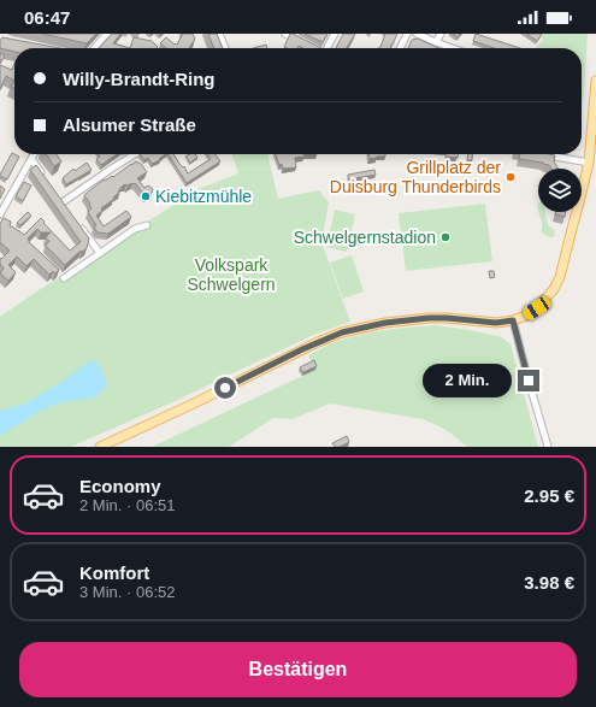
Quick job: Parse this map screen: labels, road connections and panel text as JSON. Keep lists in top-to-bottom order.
{
  "parks": ["Volkspark Schwelgern"],
  "places": ["Grillplatz der Duisburg Thunderbirds", "Kiebitzmühle", "Schwelgernstadion"],
  "page": {
    "status": "06:47",
    "banner": ["Willy-Brandt-Ring", "Alsumer Straße"],
    "bubble": "2 Min.",
    "list": [
      {
        "name": "Economy",
        "note": "2 Min. · 06:51",
        "value": "2.95 €"
      },
      {
        "name": "Komfort",
        "note": "3 Min. · 06:52",
        "value": "3.98 €"
      }
    ],
    "buttons": "Bestätigen"
  }
}
